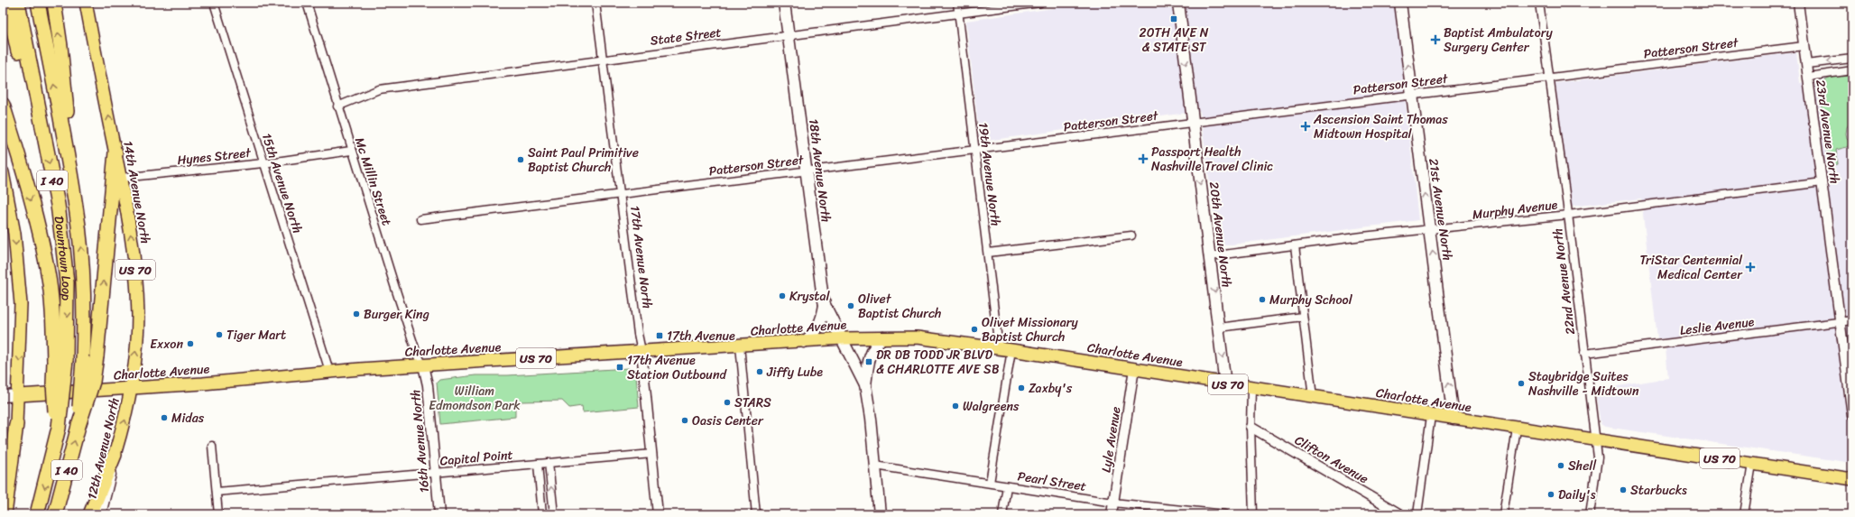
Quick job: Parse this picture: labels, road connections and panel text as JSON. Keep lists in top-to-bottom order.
{
  "streets": {
    "highway": ["I 40", "Downtown Loop"],
    "main road": [
      "18th Avenue North",
      "14th Avenue North",
      "21st Avenue North",
      "20th Avenue North",
      "US 70",
      "Charlotte Avenue",
      "12th Avenue North"
    ],
    "street": [
      "State Street",
      "Patterson Street",
      "23rd Avenue North",
      "Hynes Street",
      "19th Avenue North",
      "Mc Millin Street",
      "15th Avenue North",
      "Murphy Avenue",
      "17th Avenue North",
      "22nd Avenue North",
      "Leslie Avenue",
      "Lyle Avenue",
      "16th Avenue North",
      "Capital Point",
      "Clifton Avenue",
      "Pearl Street"
    ]
  },
  "crossings": [
    ["State Street", "18th Avenue North"],
    ["State Street", "19th Avenue North"],
    ["State Street", "Mc Millin Street"],
    ["State Street", "17th Avenue North"],
    ["Patterson Street", "23rd Avenue North"],
    ["Patterson Street", "18th Avenue North"],
    ["Patterson Street", "19th Avenue North"],
    ["Patterson Street", "21st Avenue North"],
    ["Patterson Street", "20th Avenue North"],
    ["Patterson Street", "17th Avenue North"],
    ["Patterson Street", "22nd Avenue North"],
    ["23rd Avenue North", "Murphy Avenue"],
    ["23rd Avenue North", "Leslie Avenue"],
    ["Hynes Street", "Mc Millin Street"],
    ["Hynes Street", "15th Avenue North"],
    ["Hynes Street", "14th Avenue North"],
    ["18th Avenue North", "Charlotte Avenue"],
    ["19th Avenue North", "Charlotte Avenue"],
    ["I 40", "Downtown Loop"],
    ["Mc Millin Street", "Charlotte Avenue"],
    ["Mc Millin Street", "16th Avenue North"],
    ["15th Avenue North", "Charlotte Avenue"],
    ["14th Avenue North", "Charlotte Avenue"],
    ["14th Avenue North", "12th Avenue North"],
    ["21st Avenue North", "Murphy Avenue"],
    ["21st Avenue North", "Charlotte Avenue"],
    ["Murphy Avenue", "20th Avenue North"],
    ["Murphy Avenue", "22nd Avenue North"],
    ["20th Avenue North", "Charlotte Avenue"],
    ["17th Avenue North", "Charlotte Avenue"],
    ["17th Avenue North", "Capital Point"],
    ["22nd Avenue North", "Leslie Avenue"],
    ["22nd Avenue North", "Charlotte Avenue"],
    ["Charlotte Avenue", "Lyle Avenue"],
    ["Charlotte Avenue", "16th Avenue North"],
    ["Charlotte Avenue", "12th Avenue North"],
    ["Lyle Avenue", "Pearl Street"],
    ["16th Avenue North", "Capital Point"]
  ],
  "one_way": [
    "14th Avenue North",
    "21st Avenue North",
    "20th Avenue North",
    "12th Avenue North"
  ],
  "parks": ["William Edmondson Park"],
  "places": {
    "transit": [
      "20TH AVE N & STATE ST",
      "17th Avenue",
      "DR DB TODD JR BLVD & CHARLOTTE AVE SB",
      "17th Avenue Station Outbound"
    ],
    "health": [
      "Baptist Ambulatory Surgery Center",
      "Ascension Saint Thomas Midtown Hospital",
      "Passport Health Nashville Travel Clinic",
      "TriStar Centennial Medical Center"
    ],
    "other": [
      "Saint Paul Primitive Baptist Church",
      "Krystal",
      "Murphy School",
      "Olivet Baptist Church",
      "Burger King",
      "Olivet Missionary Baptist Church",
      "Tiger Mart",
      "Exxon",
      "Jiffy Lube",
      "Staybridge Suites Nashville - Midtown",
      "Zaxby's",
      "STARS",
      "Walgreens",
      "Midas",
      "Oasis Center",
      "Shell",
      "Starbucks",
      "Daily's"
    ]
  }
}
